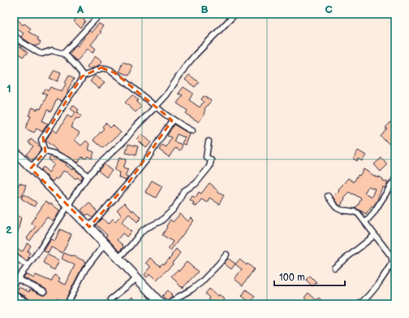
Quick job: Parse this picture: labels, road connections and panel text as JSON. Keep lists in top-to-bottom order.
{
  "scale_bar": "100 m",
  "grid": {
    "columns": ["A", "B", "C"],
    "rows": ["1", "2"]
  }
}
